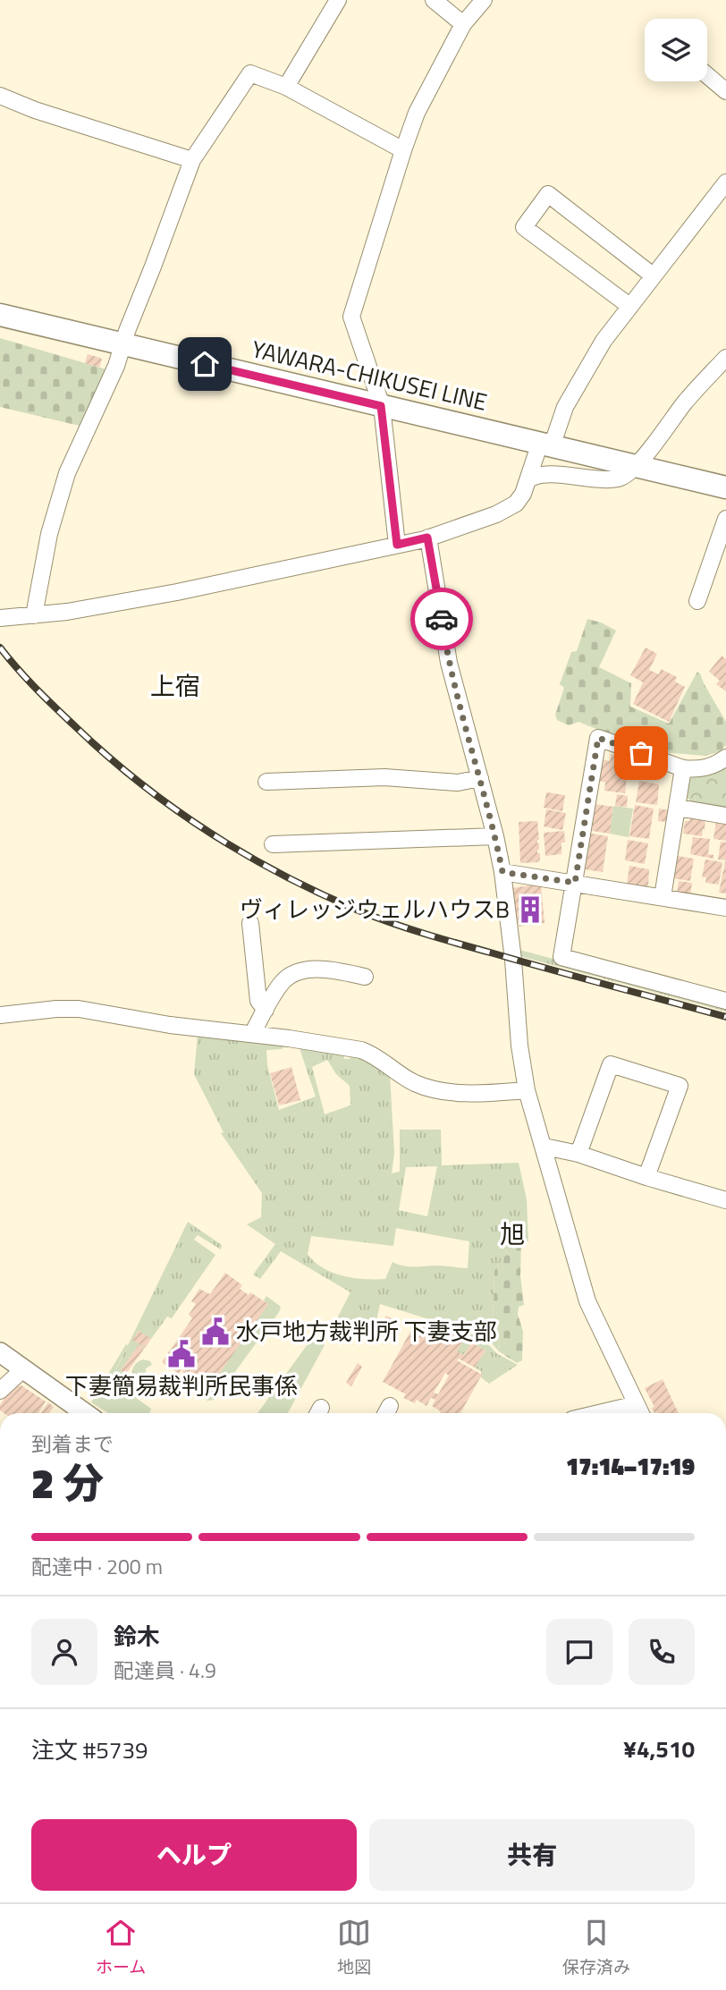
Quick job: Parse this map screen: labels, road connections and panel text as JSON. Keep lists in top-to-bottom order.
{
  "streets": {
    "main road": ["YAWARA-CHIKUSEI LINE"]
  },
  "districts": ["上宿", "旭"],
  "places": {
    "building": ["ヴィレッジウェルハウスB"],
    "public building": ["水戸地方裁判所 下妻支部", "下妻簡易裁判所民事係"]
  },
  "page": {
    "heading": ["2 分", "到着まで", "17:14–17:19"],
    "panel": [
      "鈴木",
      "配達員 · 4.9",
      "注文 #5739",
      "¥4,510"
    ],
    "bar": "配達中 · 200 m",
    "buttons": ["ヘルプ", "共有"],
    "tabs": ["ホーム", "地図", "保存済み"]
  }
}
